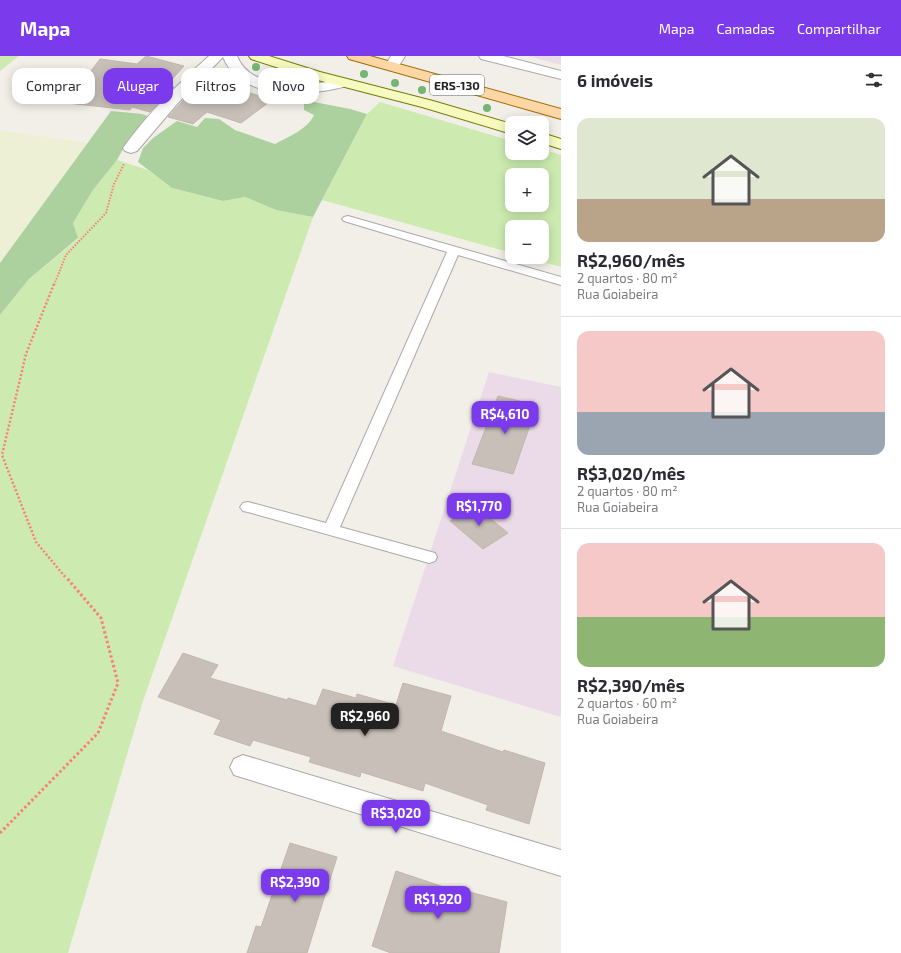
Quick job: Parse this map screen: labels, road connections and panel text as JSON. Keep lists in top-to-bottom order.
{
  "streets": {
    "main road": ["ERS-130"]
  },
  "page": {
    "header": "Mapa",
    "nav": ["Mapa", "Camadas", "Compartilhar"],
    "heading": "6 imóveis",
    "chip": [
      "Comprar",
      "Alugar",
      "Filtros",
      "Novo"
    ],
    "list": [
      {
        "name": "R$2,960/mês",
        "note": "2 quartos · 80 m² · Rua Goiabeira"
      },
      {
        "name": "R$3,020/mês",
        "note": "2 quartos · 80 m² · Rua Goiabeira"
      },
      {
        "name": "R$2,390/mês",
        "note": "2 quartos · 60 m² · Rua Goiabeira"
      }
    ],
    "map_buttons": ["+", "−"],
    "price": [
      "R$4,610",
      "R$1,770",
      "R$2,960",
      "R$3,020",
      "R$2,390",
      "R$1,920"
    ]
  }
}
